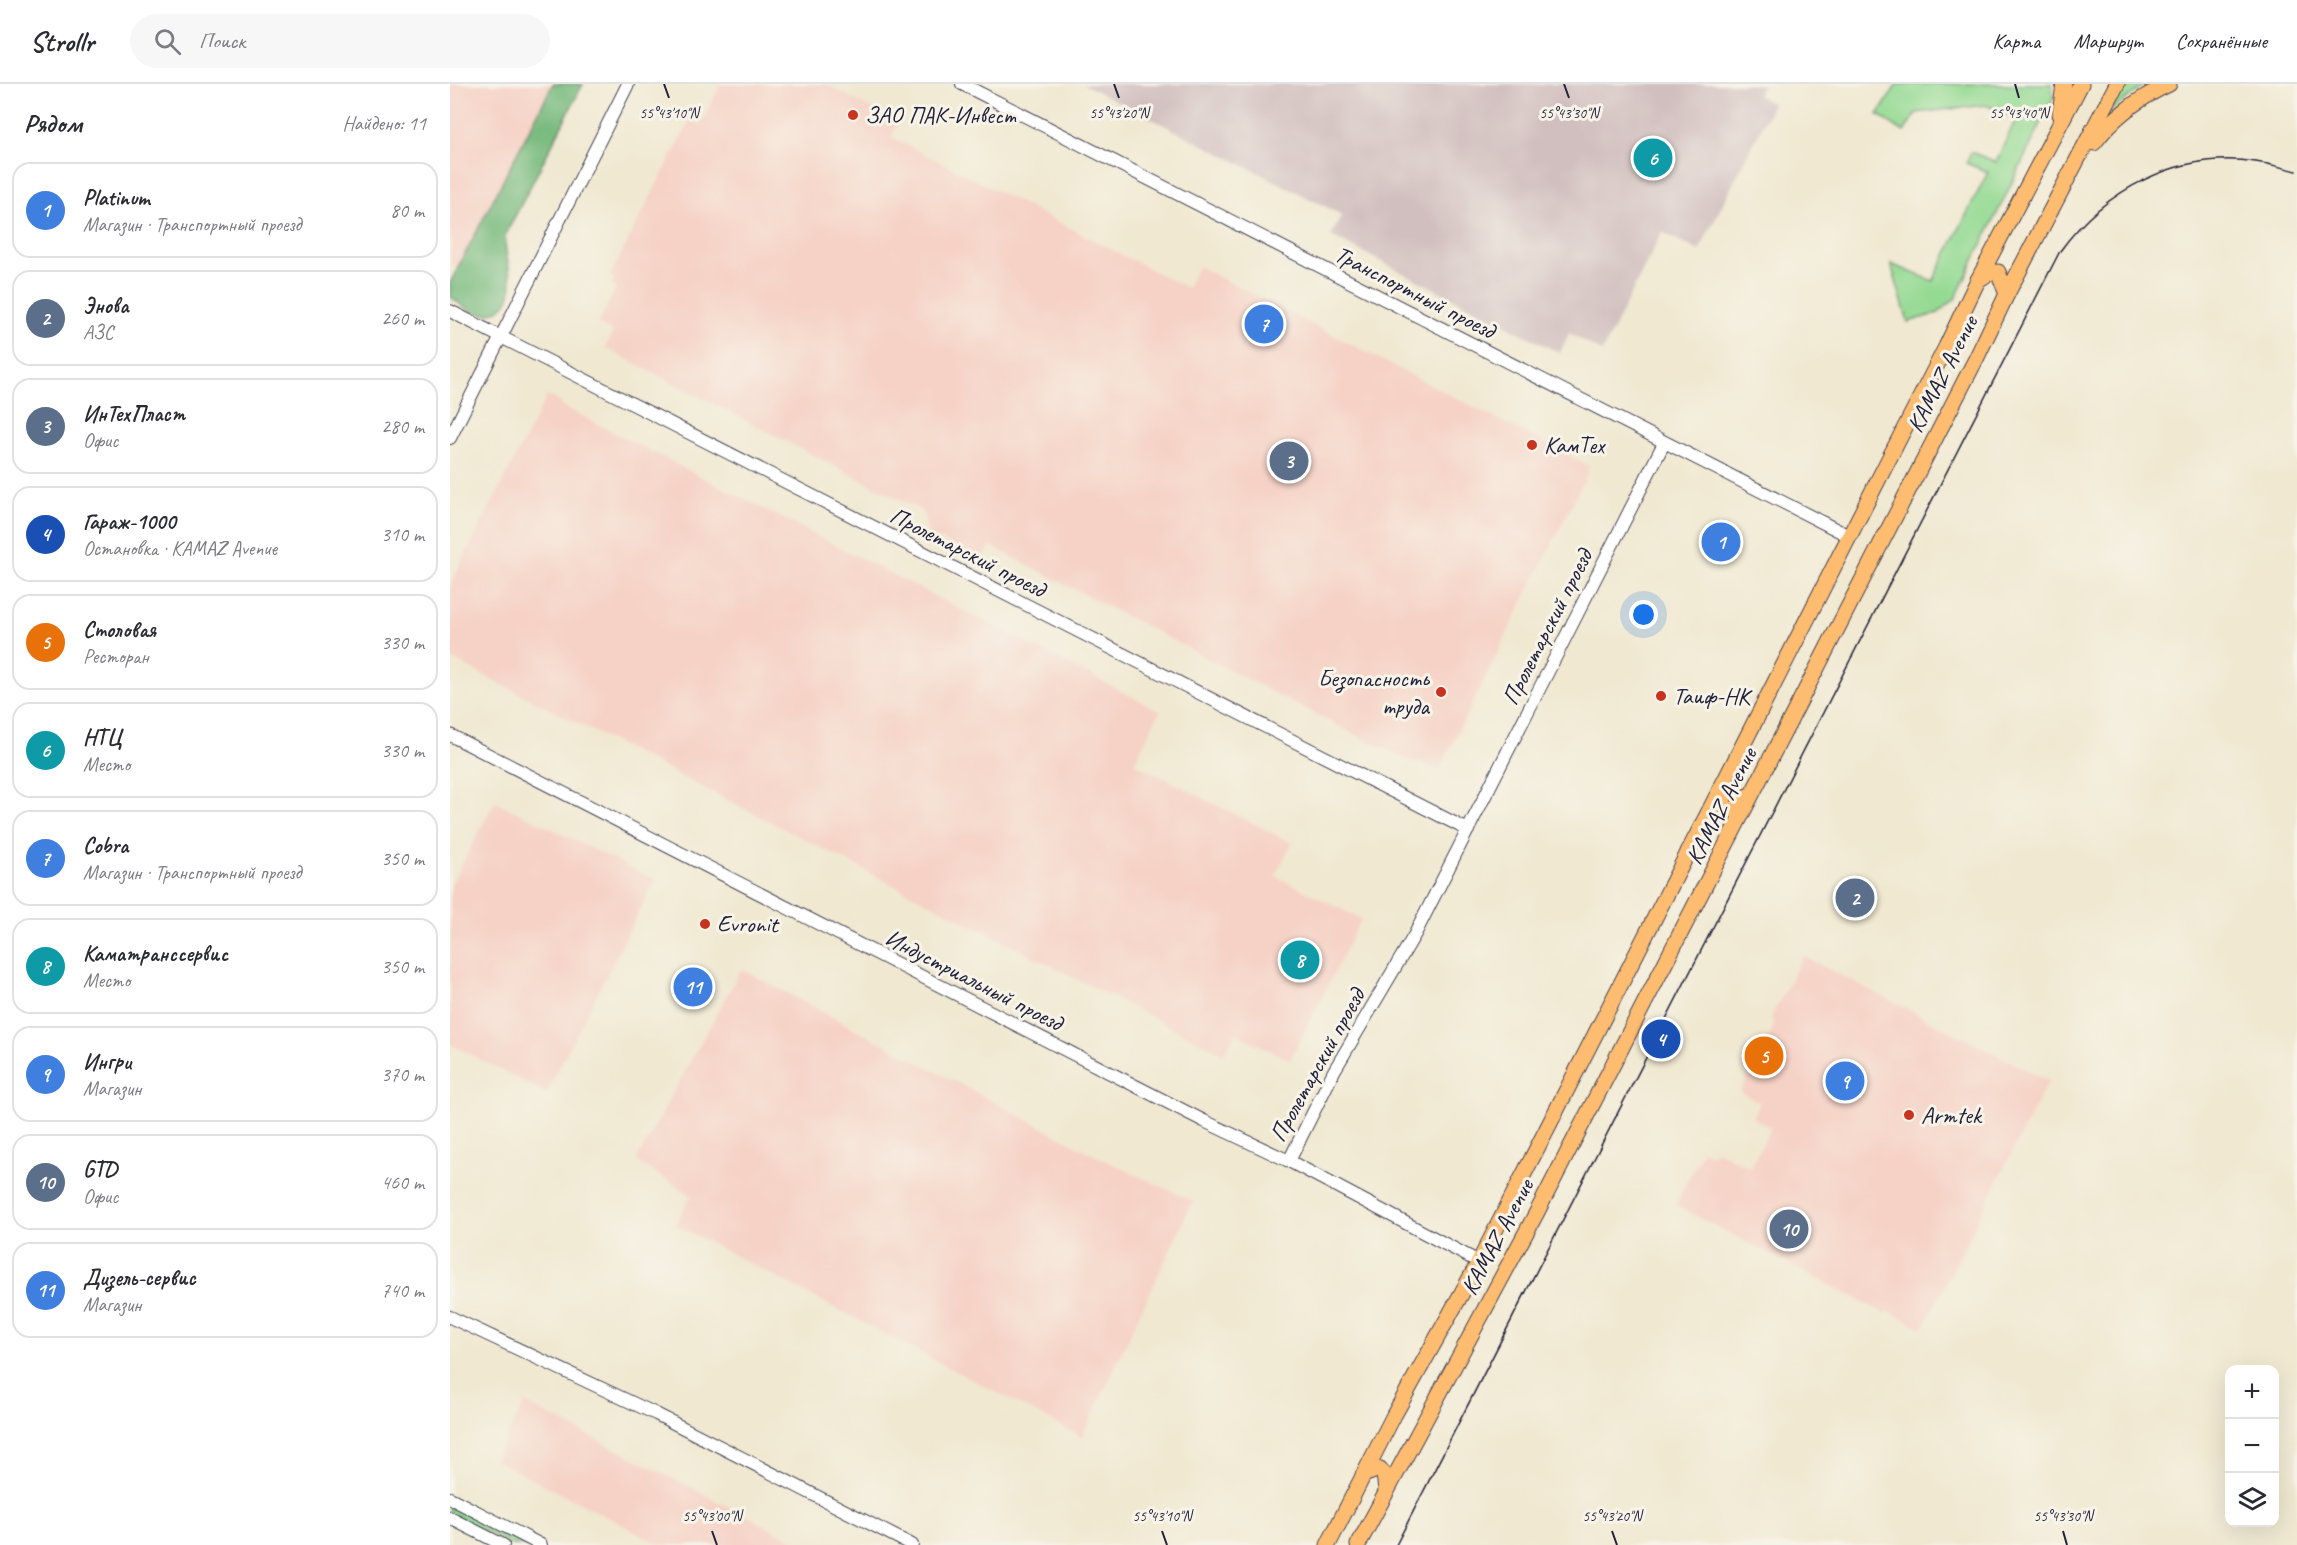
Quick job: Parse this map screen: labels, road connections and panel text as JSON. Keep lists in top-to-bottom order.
{
  "streets": {
    "main road": ["KAMAZ Avenue"],
    "street": ["Транспортный проезд", "Пролетарский проезд", "Индустриальный проезд"]
  },
  "crossings": [
    ["Транспортный проезд", "KAMAZ Avenue"],
    ["Транспортный проезд", "Пролетарский проезд"],
    ["KAMAZ Avenue", "Индустриальный проезд"],
    ["Пролетарский проезд", "Индустриальный проезд"]
  ],
  "places": [
    "ЗАО ПАК-Инвест",
    "КамТех",
    "Безопасность труда",
    "Таиф-НК",
    "Evronit",
    "Armtek"
  ],
  "page": {
    "header": "Strollr",
    "search": "Поиск",
    "nav": ["Карта", "Маршрут", "Сохранённые"],
    "heading": ["Рядом", "Найдено: 11"],
    "pins": [
      "6",
      "7",
      "3",
      "1",
      "2",
      "8",
      "11",
      "4",
      "5",
      "9",
      "10"
    ],
    "list": [
      {
        "mark": "1",
        "name": "Platinum",
        "note": "Магазин · Транспортный проезд",
        "value": "80 m"
      },
      {
        "mark": "2",
        "name": "Энова",
        "note": "АЗС",
        "value": "260 m"
      },
      {
        "mark": "3",
        "name": "ИнТехПласт",
        "note": "Офис",
        "value": "280 m"
      },
      {
        "mark": "4",
        "name": "Гараж-1000",
        "note": "Остановка · KAMAZ Avenue",
        "value": "310 m"
      },
      {
        "mark": "5",
        "name": "Столовая",
        "note": "Ресторан",
        "value": "330 m"
      },
      {
        "mark": "6",
        "name": "НТЦ",
        "note": "Место",
        "value": "330 m"
      },
      {
        "mark": "7",
        "name": "Cobra",
        "note": "Магазин · Транспортный проезд",
        "value": "350 m"
      },
      {
        "mark": "8",
        "name": "Каматранссервис",
        "note": "Место",
        "value": "350 m"
      },
      {
        "mark": "9",
        "name": "Ингри",
        "note": "Магазин",
        "value": "370 m"
      },
      {
        "mark": "10",
        "name": "GTD",
        "note": "Офис",
        "value": "460 m"
      },
      {
        "mark": "11",
        "name": "Дизель-сервис",
        "note": "Магазин",
        "value": "740 m"
      }
    ],
    "map_buttons": ["+", "−"]
  },
  "coordinates": [
    "55°43'10\"N",
    "55°43'20\"N",
    "55°43'30\"N",
    "55°43'40\"N",
    "55°43'00\"N"
  ]
}
